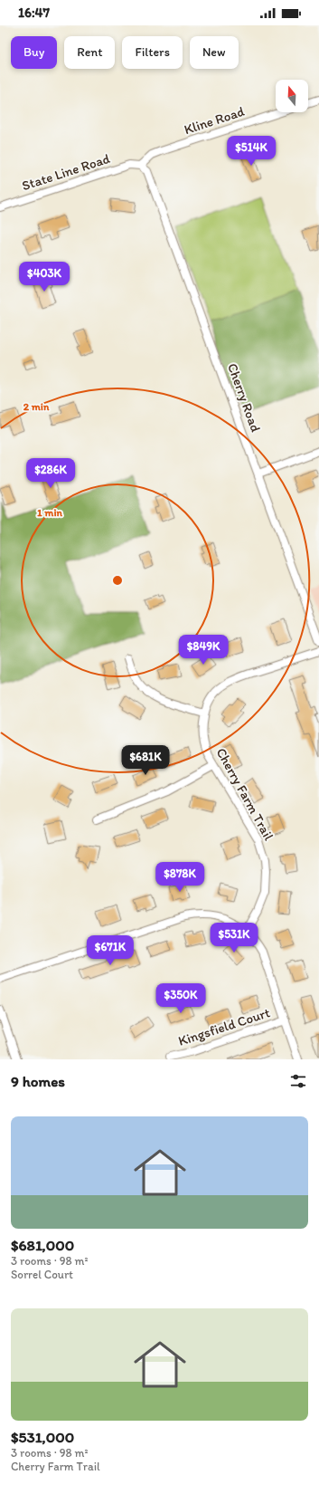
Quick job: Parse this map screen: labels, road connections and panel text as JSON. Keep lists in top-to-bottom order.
{
  "streets": {
    "street": [
      "Kline Road",
      "State Line Road",
      "Cherry Road",
      "Cherry Farm Trail",
      "Kingsfield Court"
    ]
  },
  "crossings": [
    ["Kline Road", "State Line Road"],
    ["Kline Road", "Cherry Road"],
    ["State Line Road", "Cherry Road"]
  ],
  "north": "top",
  "page": {
    "status": "16:47",
    "chip": [
      "Buy",
      "Rent",
      "Filters",
      "New"
    ],
    "price": [
      "$514K",
      "$403K",
      "$286K",
      "$849K",
      "$681K",
      "$878K",
      "$531K",
      "$671K",
      "$350K"
    ],
    "heading": "9 homes",
    "list": [
      {
        "name": "$681,000",
        "note": "3 rooms · 98 m² · Sorrel Court"
      },
      {
        "name": "$531,000",
        "note": "3 rooms · 98 m² · Cherry Farm Trail"
      }
    ]
  },
  "rings": ["2 min", "1 min"]
}
